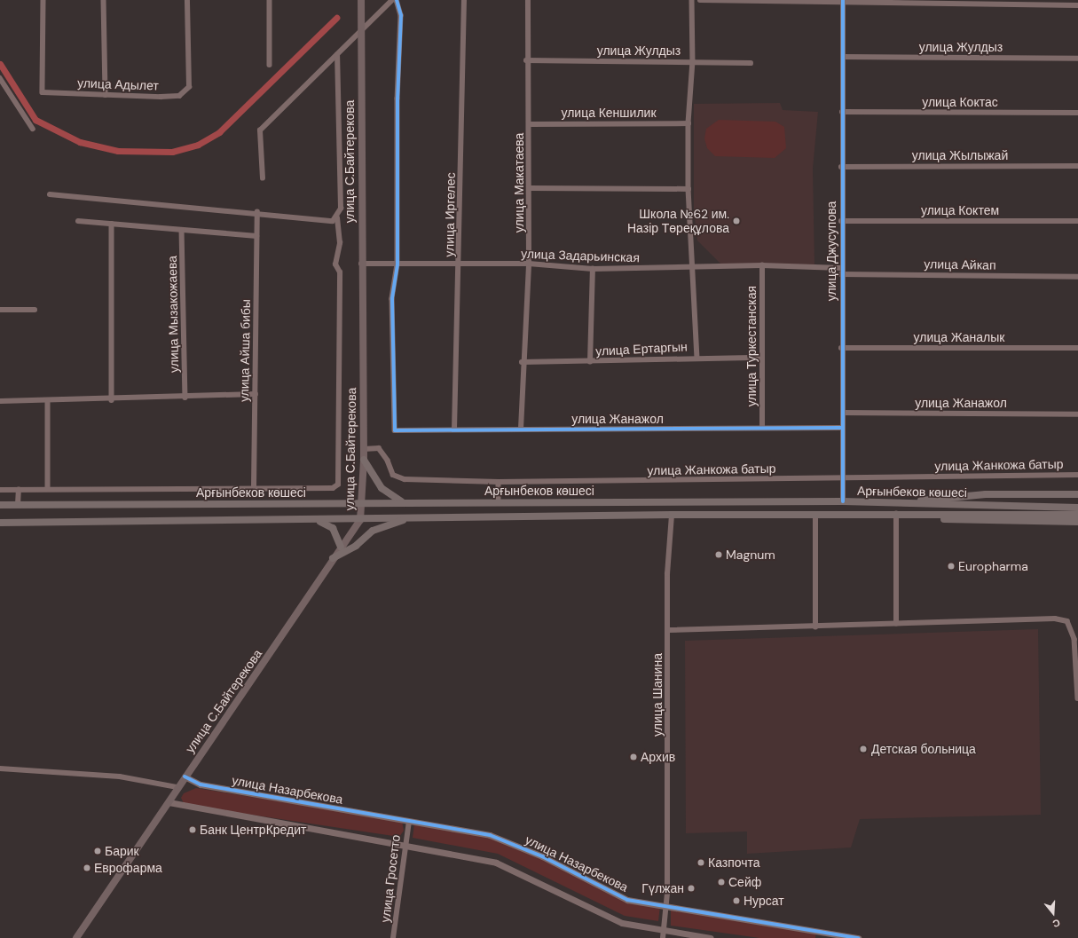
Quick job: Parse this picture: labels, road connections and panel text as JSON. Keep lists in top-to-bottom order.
{
  "streets": {
    "main road": ["улица С.Байтерекова", "Арғынбеков көшесі"],
    "street": [
      "улица Жулдыз",
      "улица Адылет",
      "улица Коктас",
      "улица Кеншилик",
      "улица Жылыжай",
      "улица Макатаева",
      "улица Коктем",
      "улица Иргелес",
      "улица Джусупова",
      "улица Задарьинская",
      "улица Айкап",
      "улица Мызакожаева",
      "улица Жаналык",
      "улица Туркестанская",
      "улица Ертаргын",
      "улица Айша бибы",
      "улица Жанажол",
      "улица Жанкожа батыр",
      "улица Шанина",
      "улица Назарбекова",
      "улица Гросетто"
    ]
  },
  "crossings": [
    ["улица Жулдыз", "улица Макатаева"],
    ["улица Жулдыз", "улица Джусупова"],
    ["улица Коктас", "улица Джусупова"],
    ["улица Кеншилик", "улица Макатаева"],
    ["улица Жылыжай", "улица Джусупова"],
    ["улица С.Байтерекова", "улица Задарьинская"],
    ["улица С.Байтерекова", "улица Жанкожа батыр"],
    ["улица С.Байтерекова", "Арғынбеков көшесі"],
    ["улица С.Байтерекова", "улица Назарбекова"],
    ["улица Макатаева", "улица Задарьинская"],
    ["улица Макатаева", "улица Ертаргын"],
    ["улица Макатаева", "улица Жанажол"],
    ["улица Коктем", "улица Джусупова"],
    ["улица Иргелес", "улица Задарьинская"],
    ["улица Иргелес", "улица Жанажол"],
    ["улица Джусупова", "улица Задарьинская"],
    ["улица Джусупова", "улица Айкап"],
    ["улица Джусупова", "улица Жаналык"],
    ["улица Джусупова", "улица Жанажол"],
    ["улица Джусупова", "улица Жанкожа батыр"],
    ["улица Джусупова", "Арғынбеков көшесі"],
    ["улица Задарьинская", "улица Туркестанская"],
    ["улица Задарьинская", "улица Жанажол"],
    ["улица Туркестанская", "улица Ертаргын"],
    ["улица Туркестанская", "улица Жанажол"],
    ["Арғынбеков көшесі", "улица Шанина"],
    ["улица Шанина", "улица Назарбекова"],
    ["улица Назарбекова", "улица Гросетто"]
  ],
  "places": [
    "Школа №62 им. Назір Төреқұлова",
    "Magnum",
    "Europharma",
    "Детская больница",
    "Архив",
    "Банк ЦентрКредит",
    "Барик",
    "Казпочта",
    "Еврофарма",
    "Сейф",
    "Гүлжан",
    "Нурсат"
  ],
  "north": "bottom"
}
